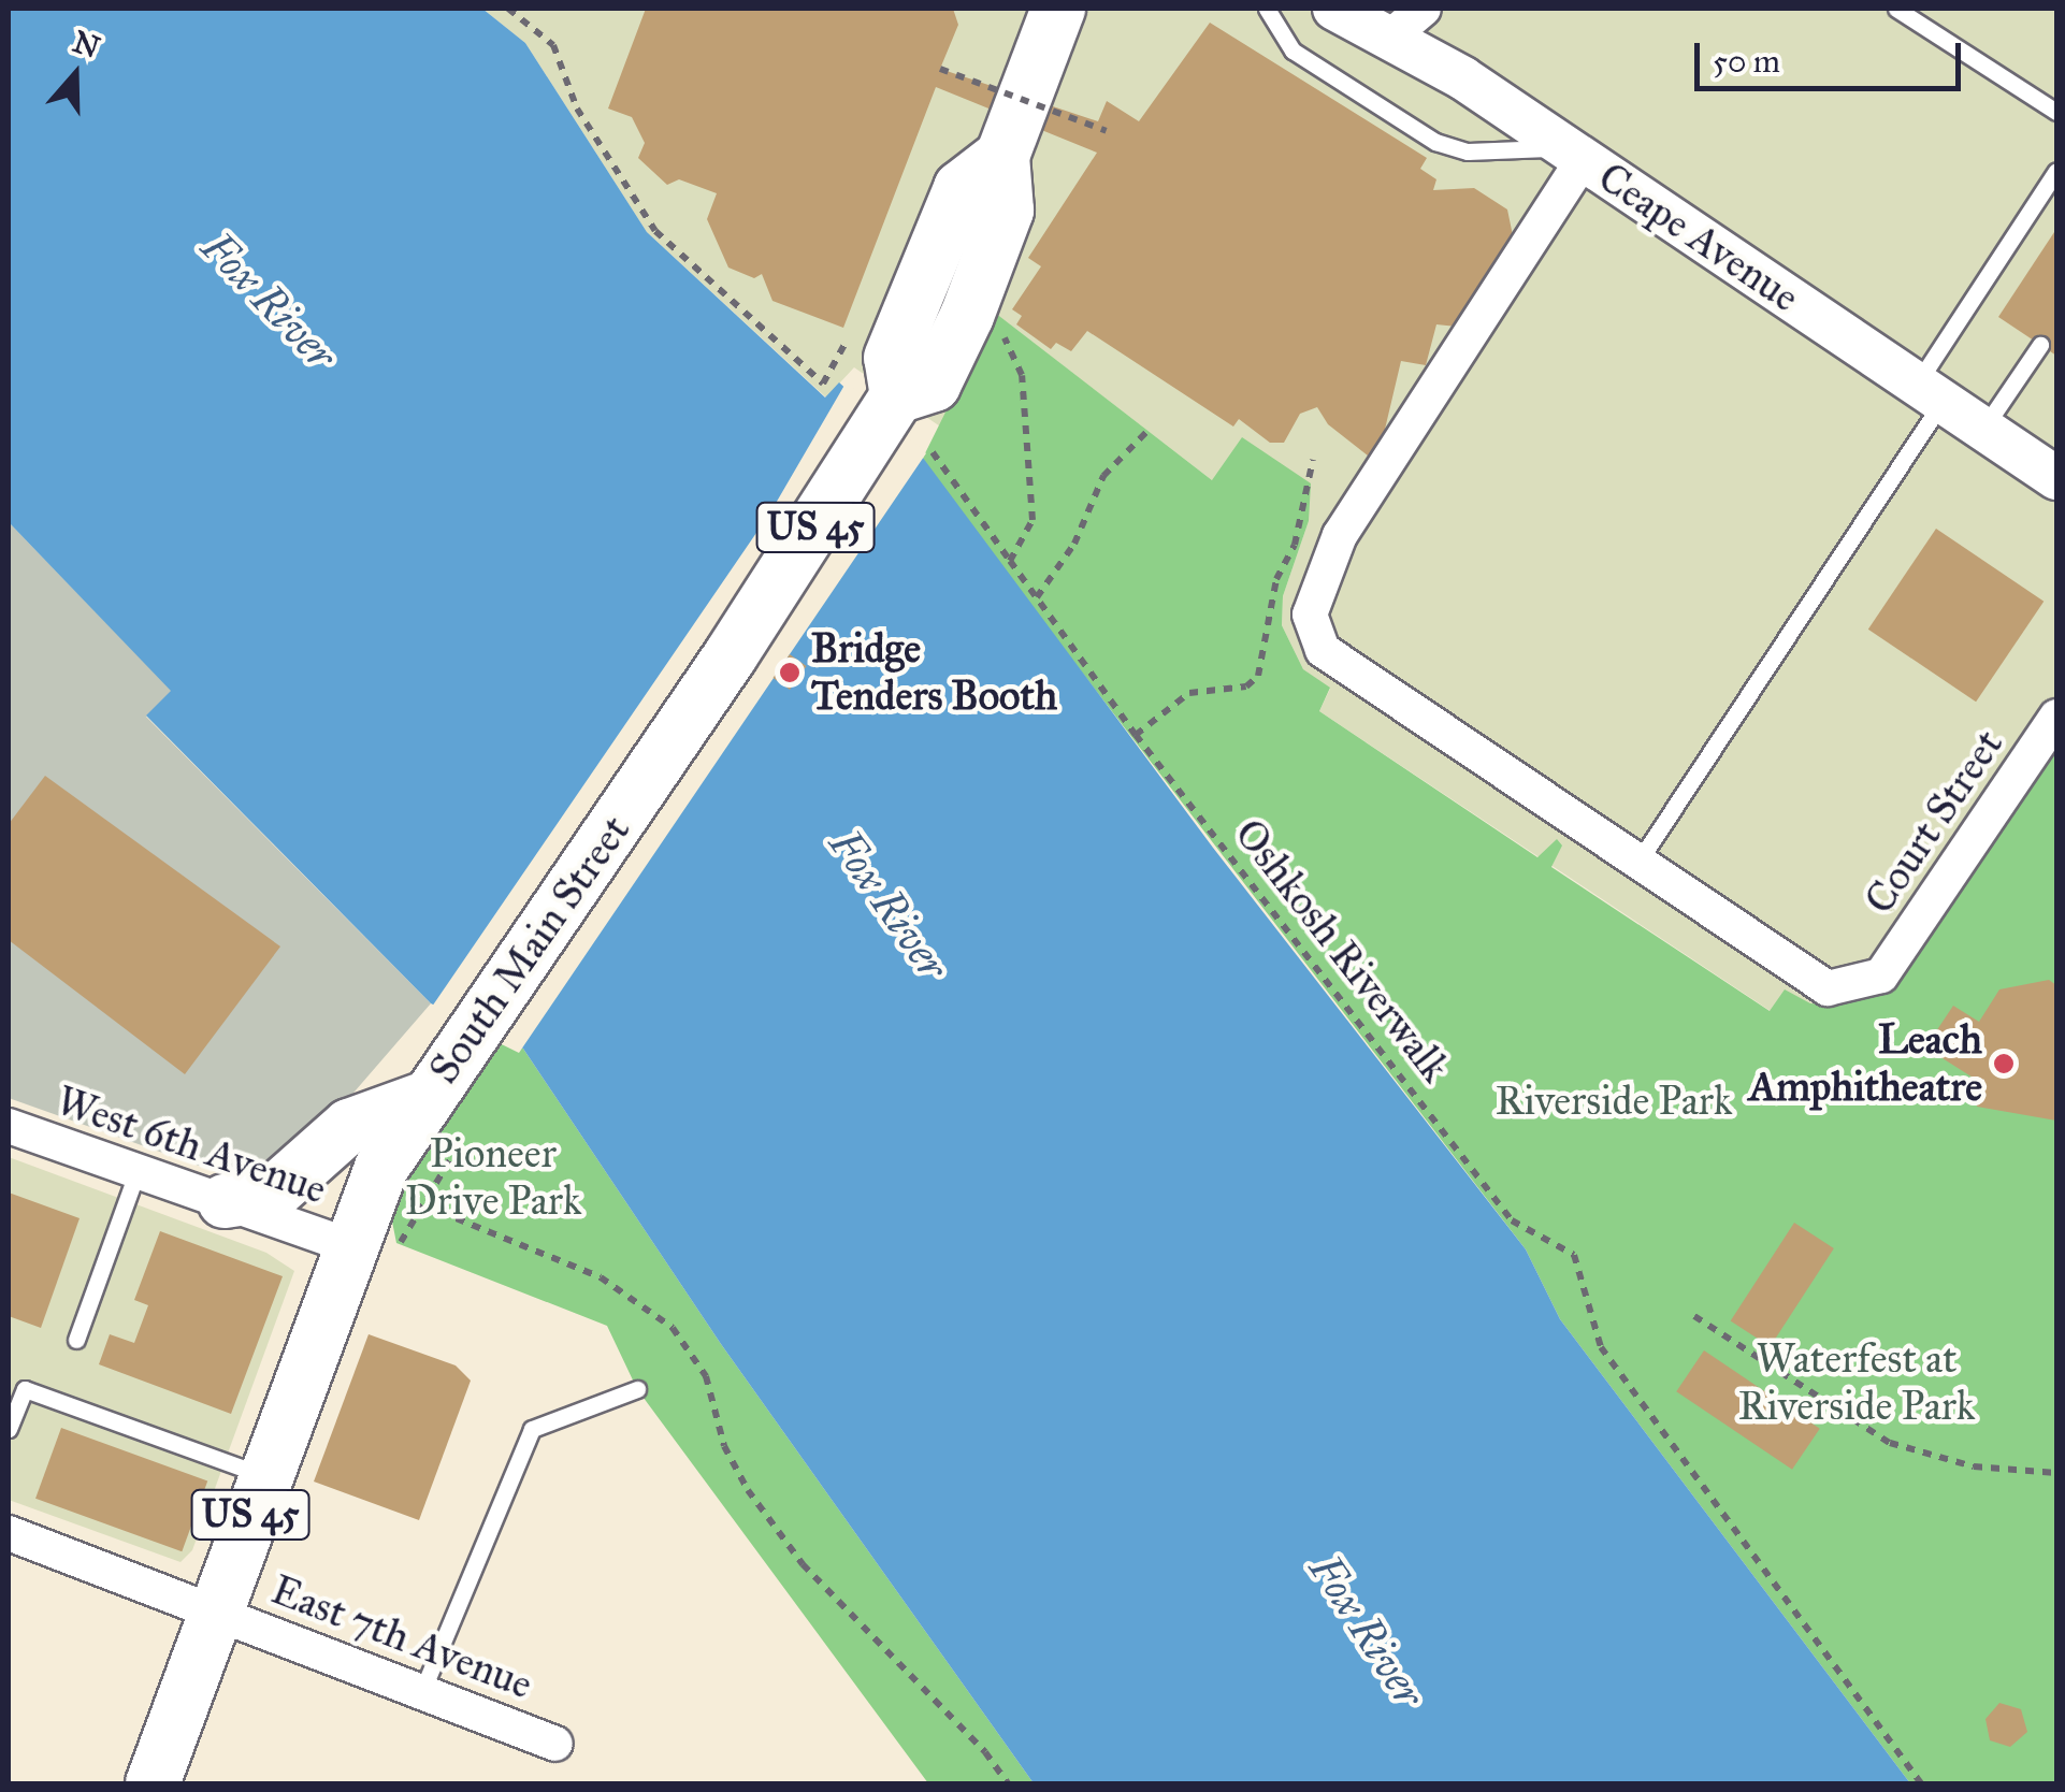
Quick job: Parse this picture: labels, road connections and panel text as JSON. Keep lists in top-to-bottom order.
{
  "streets": {
    "main road": ["US 45", "South Main Street"],
    "street": [
      "Ceape Avenue",
      "Court Street",
      "West 6th Avenue",
      "East 7th Avenue"
    ],
    "path": ["Oshkosh Riverwalk"]
  },
  "crossings": [
    ["South Main Street", "West 6th Avenue"],
    ["South Main Street", "East 7th Avenue"]
  ],
  "water": ["Fox River"],
  "parks": ["Riverside Park", "Pioneer Drive Park", "Waterfest at Riverside Park"],
  "places": ["Bridge Tenders Booth", "Leach Amphitheatre"],
  "scale_bar": "50 m",
  "north": "top"
}
